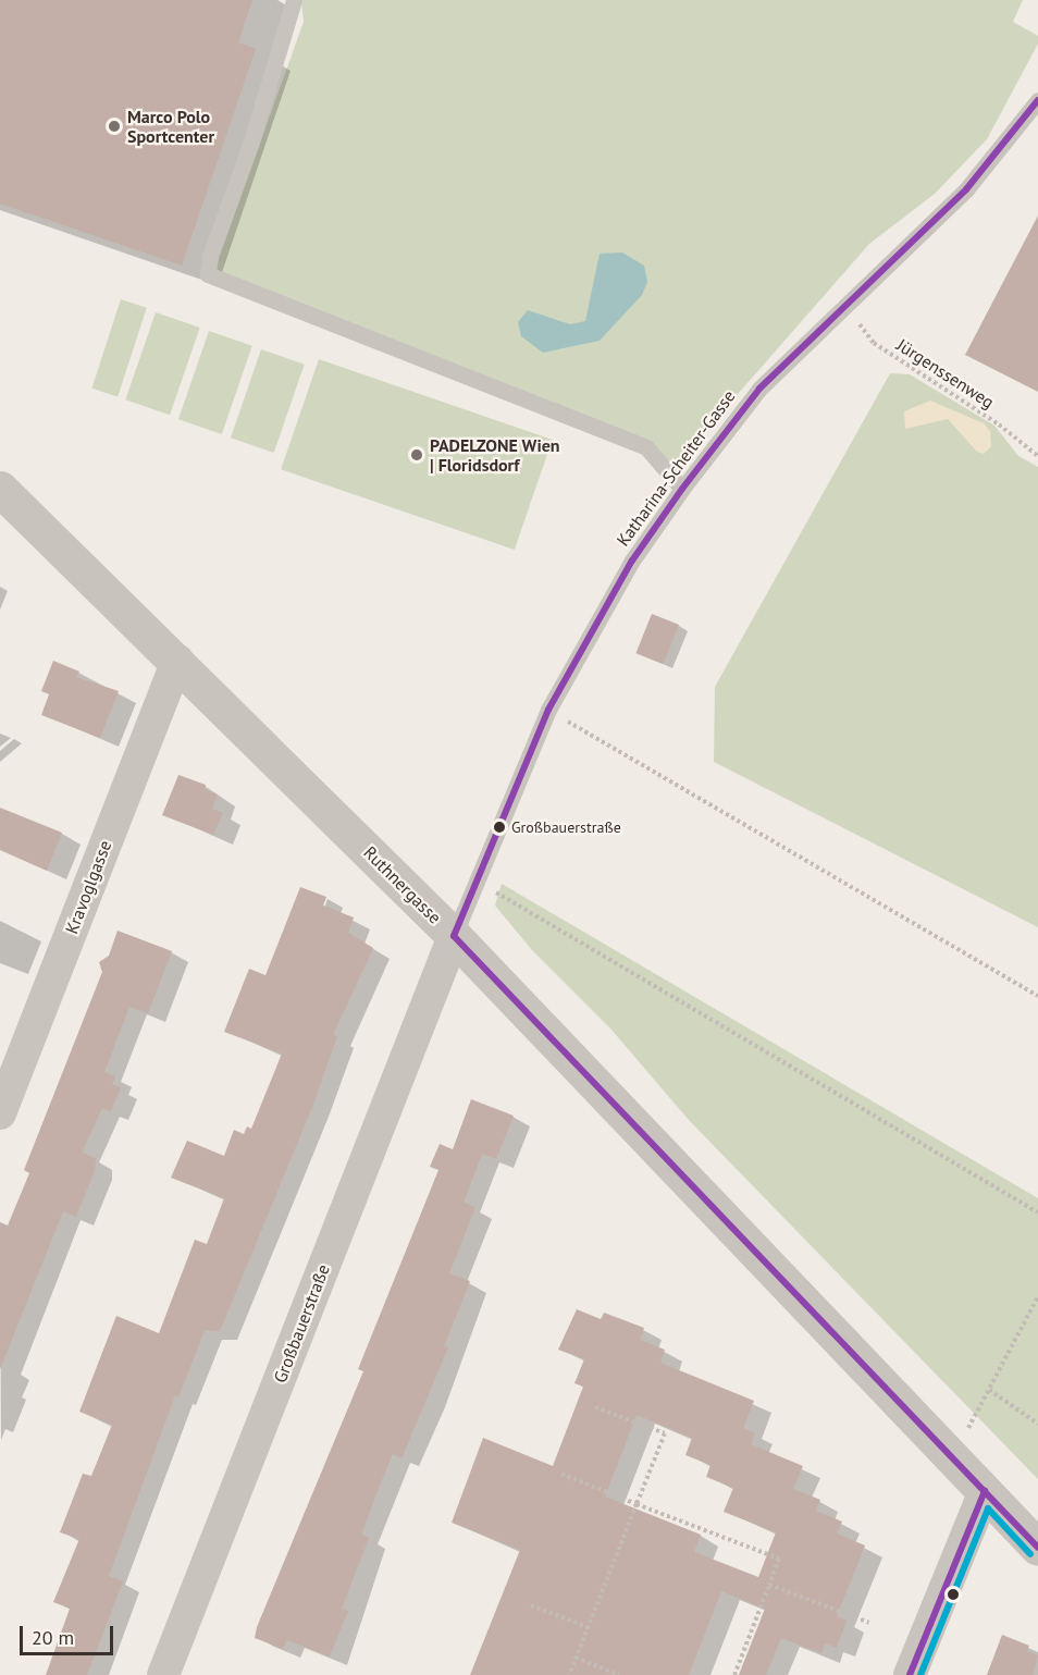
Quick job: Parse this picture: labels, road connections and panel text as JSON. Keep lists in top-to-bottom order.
{
  "streets": {
    "street": ["Ruthnergasse", "Kravoglgasse", "Großbauerstraße"],
    "lane": ["Katharina-Scheiter-Gasse"],
    "path": ["Jürgenssenweg"]
  },
  "crossings": [
    ["Jürgenssenweg", "Katharina-Scheiter-Gasse"],
    ["Katharina-Scheiter-Gasse", "Ruthnergasse"],
    ["Katharina-Scheiter-Gasse", "Großbauerstraße"],
    ["Ruthnergasse", "Kravoglgasse"],
    ["Ruthnergasse", "Großbauerstraße"]
  ],
  "places": ["Marco Polo Sportcenter", "PADELZONE Wien | Floridsdorf", "Großbauerstraße"],
  "scale_bar": "20 m"
}
